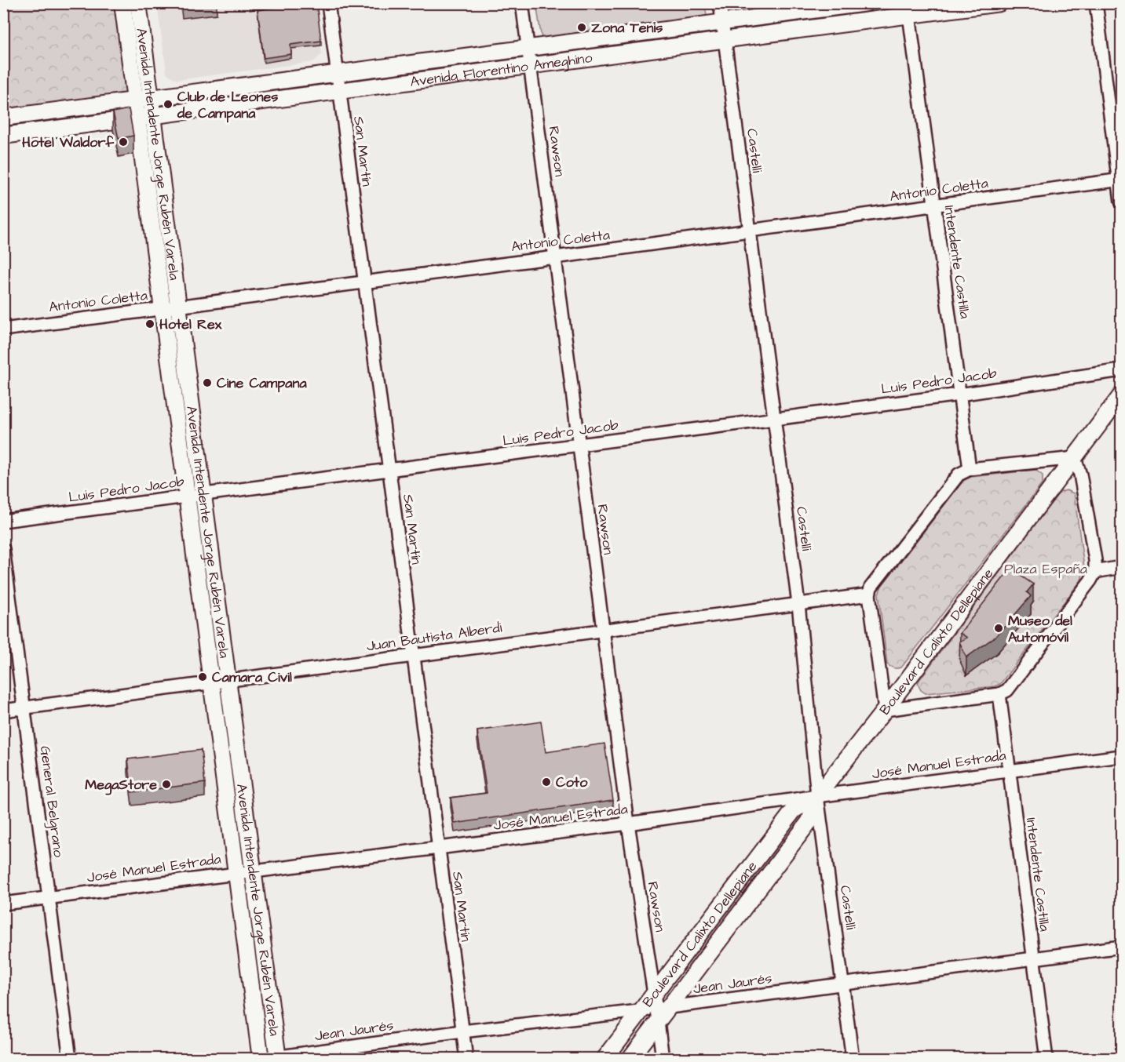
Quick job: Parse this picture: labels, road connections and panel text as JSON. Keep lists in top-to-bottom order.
{
  "streets": {
    "main road": ["Avenida Florentino Ameghino", "Avenida Intendente Jorge Rubén Varela", "Boulevard Calixto Dellepiane"],
    "street": [
      "Castelli",
      "San Martín",
      "Rawson",
      "Antonio Coletta",
      "Intendente Castilla",
      "Luis Pedro Jacob",
      "Juan Bautista Alberdi",
      "José Manuel Estrada",
      "General Belgrano",
      "Jean Jaurés"
    ]
  },
  "crossings": [
    ["Avenida Florentino Ameghino", "Castelli"],
    ["Avenida Florentino Ameghino", "San Martín"],
    ["Avenida Florentino Ameghino", "Rawson"],
    ["Avenida Florentino Ameghino", "Avenida Intendente Jorge Rubén Varela"],
    ["Avenida Florentino Ameghino", "Intendente Castilla"],
    ["Castelli", "Antonio Coletta"],
    ["Castelli", "Luis Pedro Jacob"],
    ["Castelli", "Juan Bautista Alberdi"],
    ["Castelli", "Boulevard Calixto Dellepiane"],
    ["Castelli", "José Manuel Estrada"],
    ["Castelli", "Jean Jaurés"],
    ["San Martín", "Antonio Coletta"],
    ["San Martín", "Luis Pedro Jacob"],
    ["San Martín", "Juan Bautista Alberdi"],
    ["San Martín", "José Manuel Estrada"],
    ["San Martín", "Jean Jaurés"],
    ["Rawson", "Antonio Coletta"],
    ["Rawson", "Luis Pedro Jacob"],
    ["Rawson", "Juan Bautista Alberdi"],
    ["Rawson", "Boulevard Calixto Dellepiane"],
    ["Rawson", "José Manuel Estrada"],
    ["Rawson", "Jean Jaurés"],
    ["Avenida Intendente Jorge Rubén Varela", "Antonio Coletta"],
    ["Avenida Intendente Jorge Rubén Varela", "Luis Pedro Jacob"],
    ["Avenida Intendente Jorge Rubén Varela", "Juan Bautista Alberdi"],
    ["Avenida Intendente Jorge Rubén Varela", "José Manuel Estrada"],
    ["Avenida Intendente Jorge Rubén Varela", "Jean Jaurés"],
    ["Antonio Coletta", "Intendente Castilla"],
    ["Intendente Castilla", "Luis Pedro Jacob"],
    ["Intendente Castilla", "José Manuel Estrada"],
    ["Intendente Castilla", "Jean Jaurés"],
    ["Juan Bautista Alberdi", "General Belgrano"],
    ["Boulevard Calixto Dellepiane", "José Manuel Estrada"],
    ["Boulevard Calixto Dellepiane", "Jean Jaurés"],
    ["José Manuel Estrada", "General Belgrano"]
  ],
  "parks": ["Plaza España"],
  "places": [
    "Zona Tenis",
    "Club de Leones de Campana",
    "Hotel Waldorf",
    "Hotel Rex",
    "Cine Campana",
    "Museo del Automóvil",
    "Camara Civil",
    "Coto",
    "MegaStore"
  ]
}
